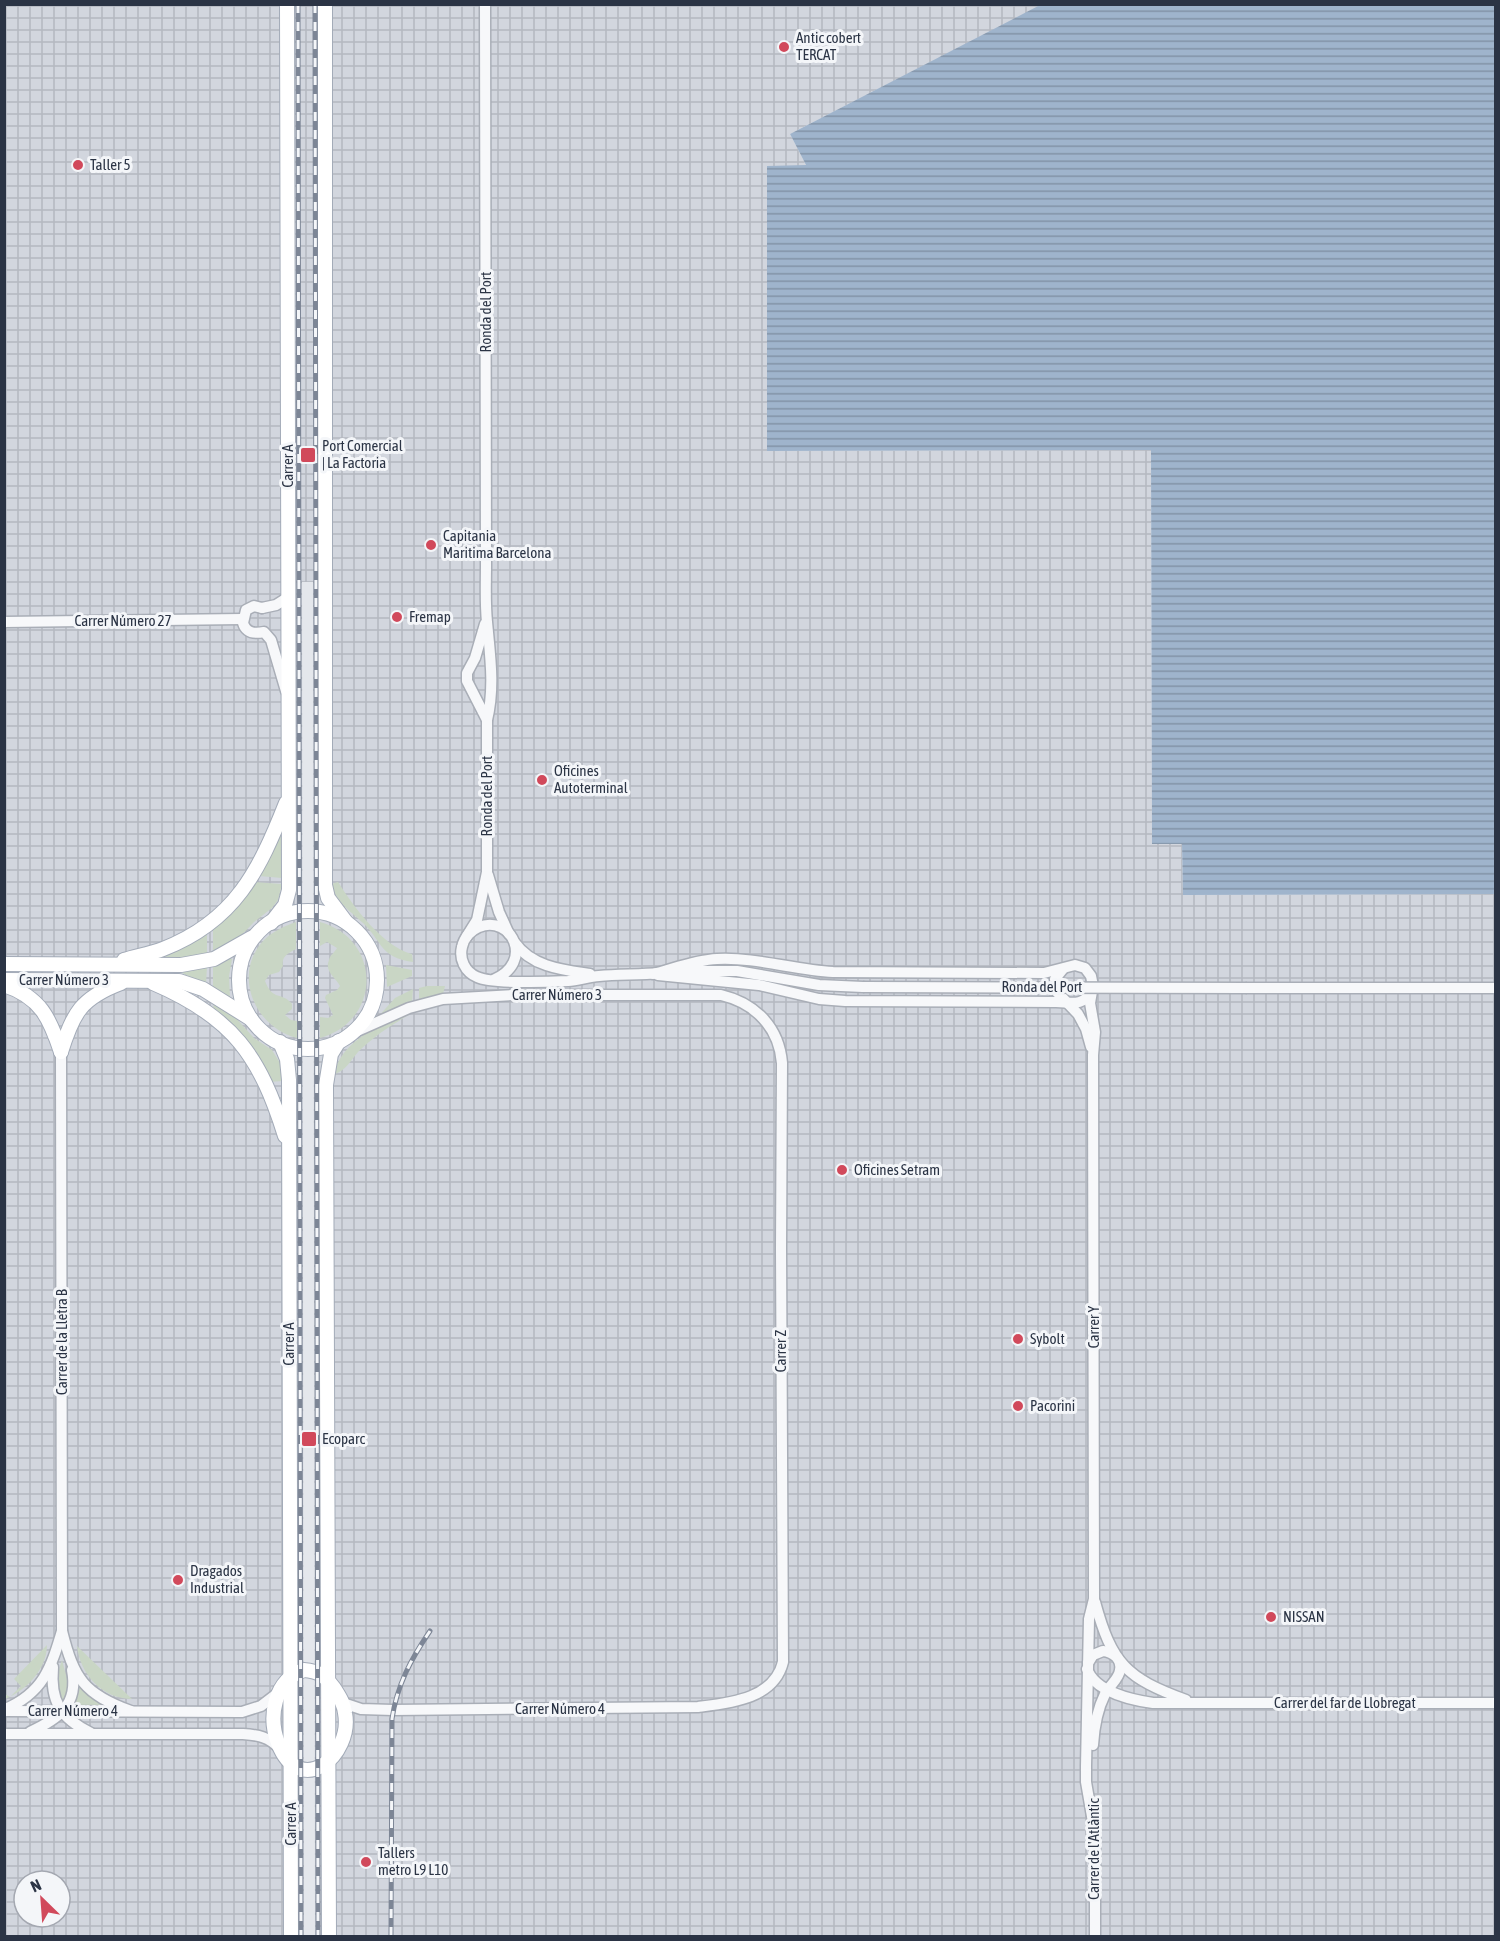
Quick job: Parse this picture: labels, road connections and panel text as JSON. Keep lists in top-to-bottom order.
{
  "streets": {
    "main road": ["Carrer A", "Carrer Número 3"],
    "street": [
      "Ronda del Port",
      "Carrer Número 27",
      "Carrer Y",
      "Carrer de la Lletra B",
      "Carrer Z",
      "Carrer del far de Llobregat",
      "Carrer Número 4",
      "Carrer de l'Atlàntic"
    ]
  },
  "crossings": [
    ["Ronda del Port", "Carrer Número 3"],
    ["Carrer A", "Carrer Número 3"],
    ["Carrer Número 3", "Carrer Z"],
    ["Carrer Z", "Carrer Número 4"],
    ["Carrer del far de Llobregat", "Carrer de l'Atlàntic"]
  ],
  "places": {
    "other": [
      "Antic cobert TERCAT",
      "Taller 5",
      "Capitania Maritima Barcelona",
      "Fremap",
      "Oficines Autoterminal",
      "Oficines Setram",
      "Sybolt",
      "Pacorini",
      "Dragados Industrial",
      "NISSAN",
      "Tallers metro L9 L10"
    ],
    "transit": ["Port Comercial | La Factoria", "Ecoparc"]
  },
  "north": "top left"
}
